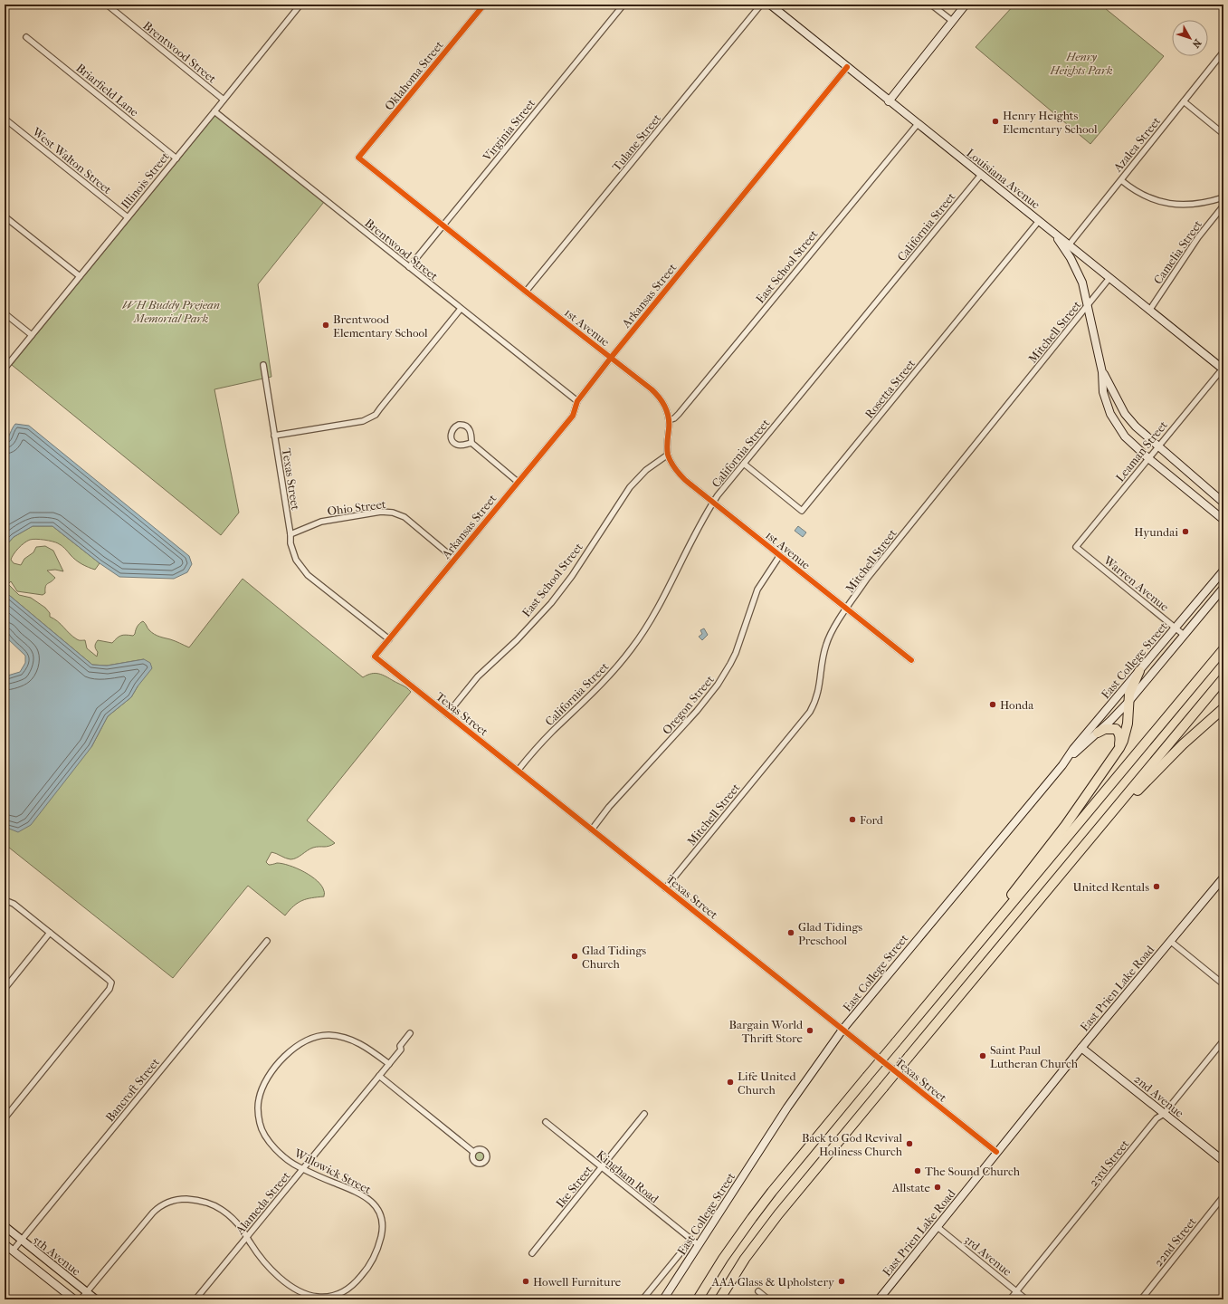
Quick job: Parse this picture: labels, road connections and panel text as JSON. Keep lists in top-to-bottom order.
{
  "streets": {
    "street": [
      "Brentwood Street",
      "Oklahoma Street",
      "Briarfield Lane",
      "Virginia Street",
      "Tulane Street",
      "Azalea Street",
      "West Walton Street",
      "Louisiana Avenue",
      "Illinois Street",
      "California Street",
      "Camelia Street",
      "East School Street",
      "Arkansas Street",
      "1st Avenue",
      "Mitchell Street",
      "Rosetta Street",
      "Leaman Street",
      "Texas Street",
      "Ohio Street",
      "Warren Avenue",
      "East College Street",
      "Oregon Street",
      "East Prien Lake Road",
      "Bancroft Street",
      "2nd Avenue",
      "23rd Street",
      "Willowick Street",
      "Kingham Road",
      "Ike Street",
      "Alameda Street",
      "22nd Street",
      "5th Avenue",
      "3rd Avenue"
    ]
  },
  "crossings": [
    ["Brentwood Street", "Virginia Street"],
    ["Brentwood Street", "Illinois Street"],
    ["Brentwood Street", "Arkansas Street"],
    ["Oklahoma Street", "1st Avenue"],
    ["Briarfield Lane", "Illinois Street"],
    ["Virginia Street", "1st Avenue"],
    ["Tulane Street", "1st Avenue"],
    ["Azalea Street", "Louisiana Avenue"],
    ["West Walton Street", "Illinois Street"],
    ["Louisiana Avenue", "California Street"],
    ["Louisiana Avenue", "East School Street"],
    ["Louisiana Avenue", "Arkansas Street"],
    ["Louisiana Avenue", "Rosetta Street"],
    ["California Street", "1st Avenue"],
    ["California Street", "Rosetta Street"],
    ["California Street", "Texas Street"],
    ["East School Street", "1st Avenue"],
    ["East School Street", "Texas Street"],
    ["Arkansas Street", "1st Avenue"],
    ["Arkansas Street", "Texas Street"],
    ["Arkansas Street", "Ohio Street"],
    ["1st Avenue", "Mitchell Street"],
    ["1st Avenue", "Oregon Street"],
    ["Mitchell Street", "Texas Street"],
    ["Leaman Street", "Warren Avenue"],
    ["Texas Street", "Ohio Street"],
    ["Texas Street", "East College Street"],
    ["Texas Street", "Oregon Street"],
    ["Texas Street", "East Prien Lake Road"],
    ["Warren Avenue", "East College Street"],
    ["East College Street", "Kingham Road"],
    ["East Prien Lake Road", "2nd Avenue"],
    ["East Prien Lake Road", "3rd Avenue"],
    ["Bancroft Street", "5th Avenue"],
    ["2nd Avenue", "23rd Street"],
    ["23rd Street", "3rd Avenue"],
    ["Willowick Street", "Alameda Street"],
    ["Willowick Street", "5th Avenue"],
    ["Kingham Road", "Ike Street"]
  ],
  "parks": ["Henry Heights Park", "WH Buddy Prejean Memorial Park"],
  "places": [
    "Henry Heights Elementary School",
    "Brentwood Elementary School",
    "Hyundai",
    "Honda",
    "Ford",
    "United Rentals",
    "Glad Tidings Preschool",
    "Glad Tidings Church",
    "Bargain World Thrift Store",
    "Saint Paul Lutheran Church",
    "Life United Church",
    "Back to God Revival Holiness Church",
    "The Sound Church",
    "Allstate",
    "Howell Furniture",
    "AAA Glass & Upholstery"
  ],
  "north": "bottom right"
}
